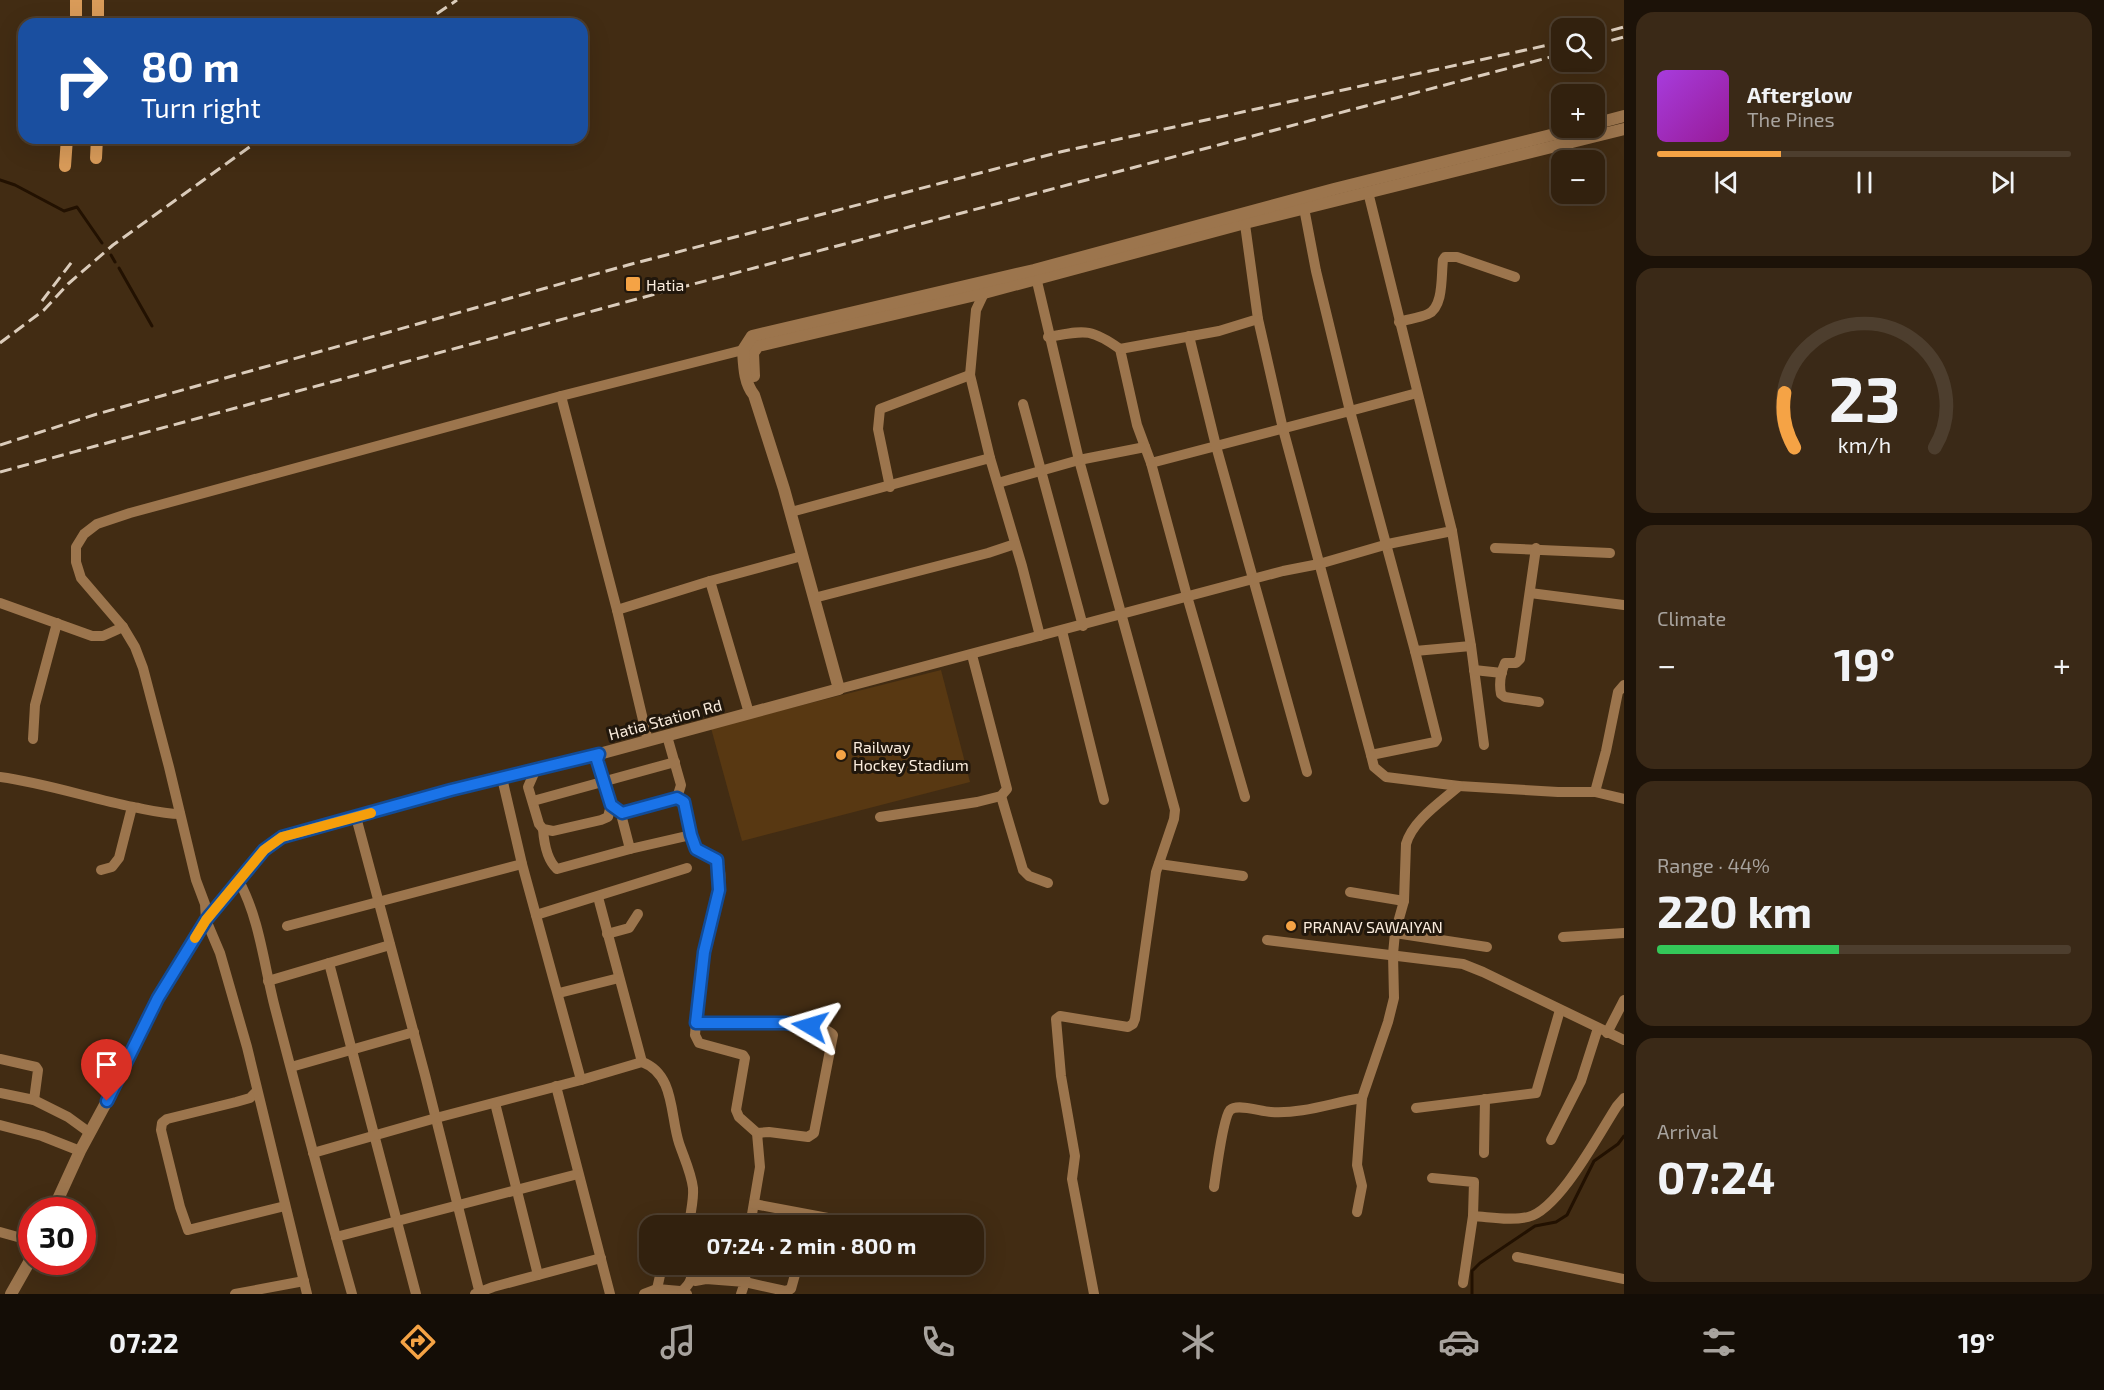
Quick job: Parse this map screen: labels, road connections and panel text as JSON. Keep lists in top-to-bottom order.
{
  "streets": {
    "street": ["Hatia Station Rd"]
  },
  "places": {
    "transit": ["Hatia"],
    "other": ["Railway Hockey Stadium", "PRANAV SAWAIYAN"]
  },
  "page": {
    "map_buttons": ["+", "−"],
    "turn": ["80 m", "Turn right"],
    "song": ["Afterglow", "The Pines"],
    "tile": [
      "Climate",
      ["Range · 44%", "220 km"],
      ["Arrival", "07:24"]
    ],
    "heat": ["−", "19°", "+"],
    "limit": "30",
    "trip": "07:24 · 2 min · 800 m",
    "tabs": ["07:22", "19°"],
    "gauge": ["23", "km/h"]
  }
}
